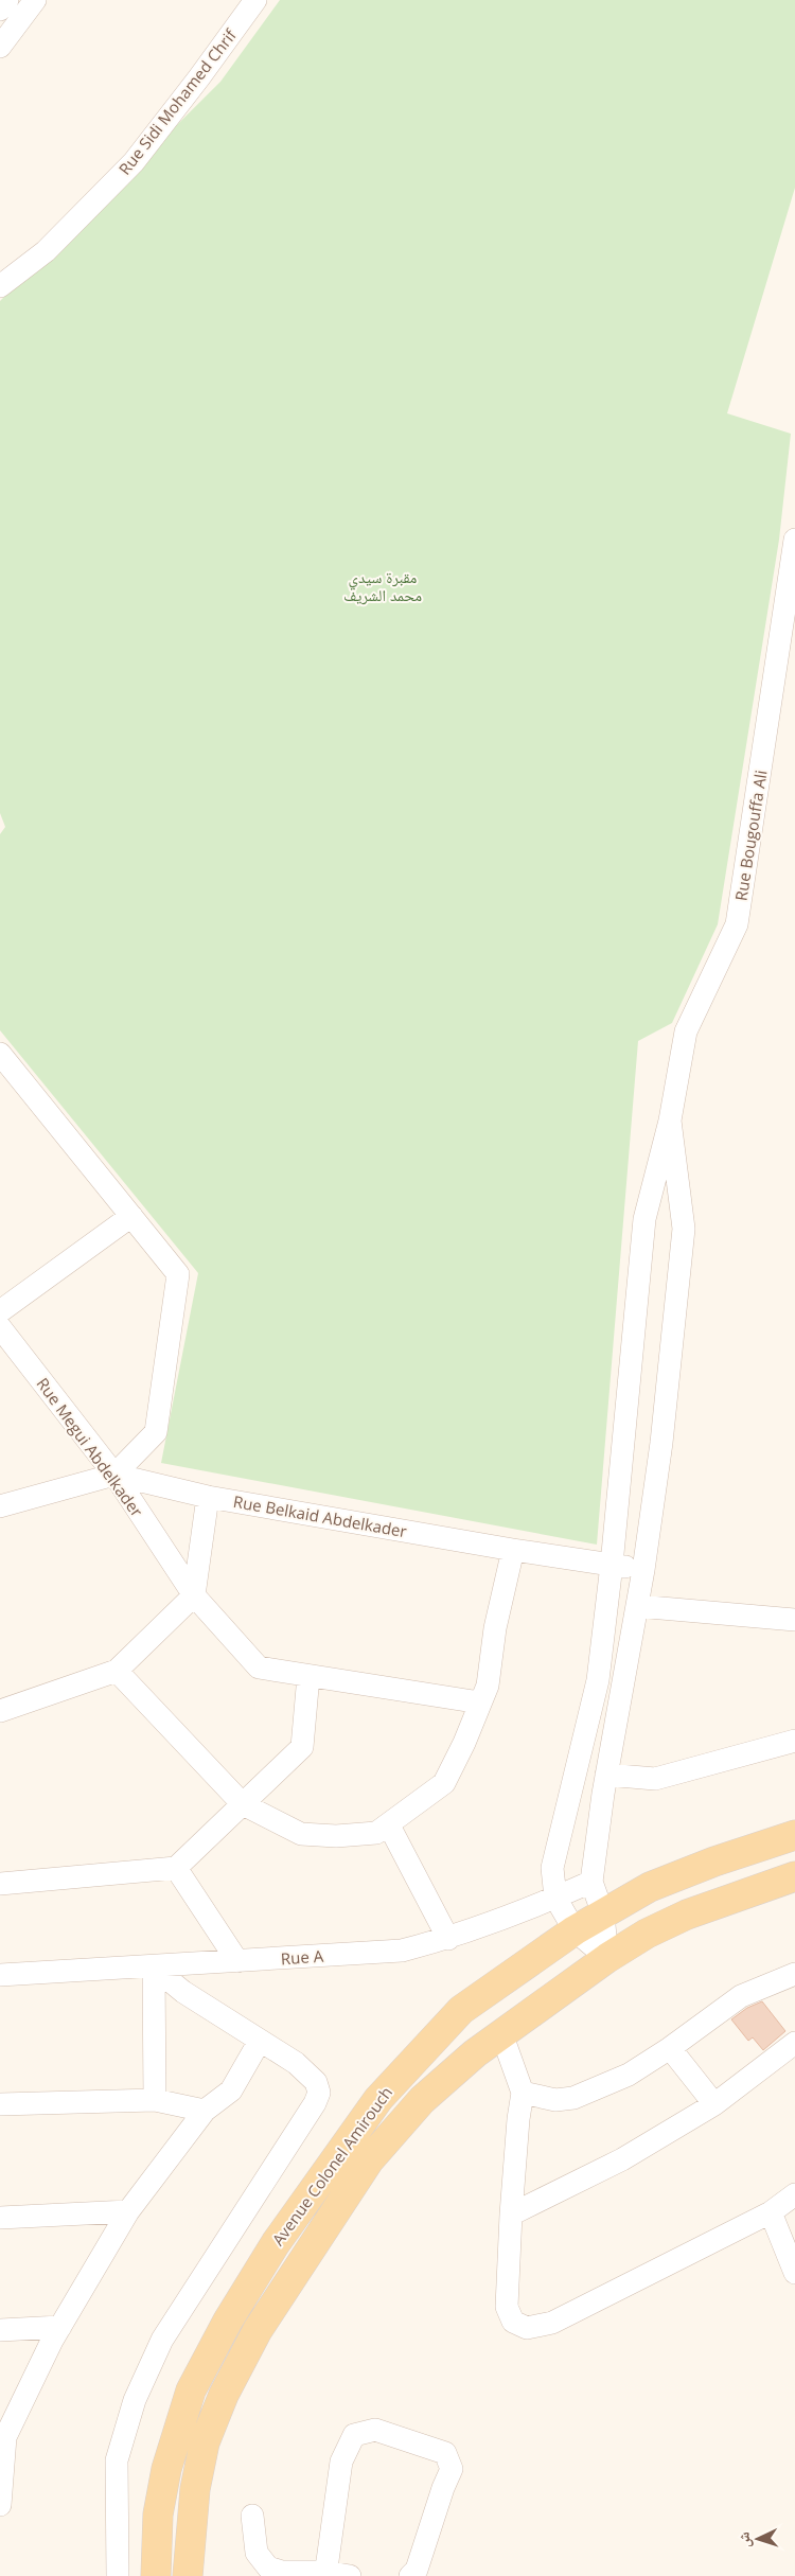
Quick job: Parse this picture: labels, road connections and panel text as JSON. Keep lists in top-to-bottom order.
{
  "streets": {
    "main road": ["Avenue Colonel Amirouch"],
    "street": [
      "Rue Sidi Mohamed Chrif",
      "Rue Bougouffa Ali",
      "Rue Megui Abdelkader",
      "Rue Belkaid Abdelkader",
      "Rue A"
    ]
  },
  "crossings": [
    ["Rue Megui Abdelkader", "Rue Belkaid Abdelkader"]
  ],
  "parks": ["مقبرة سيدي محمد الشريف"],
  "north": "left"
}
